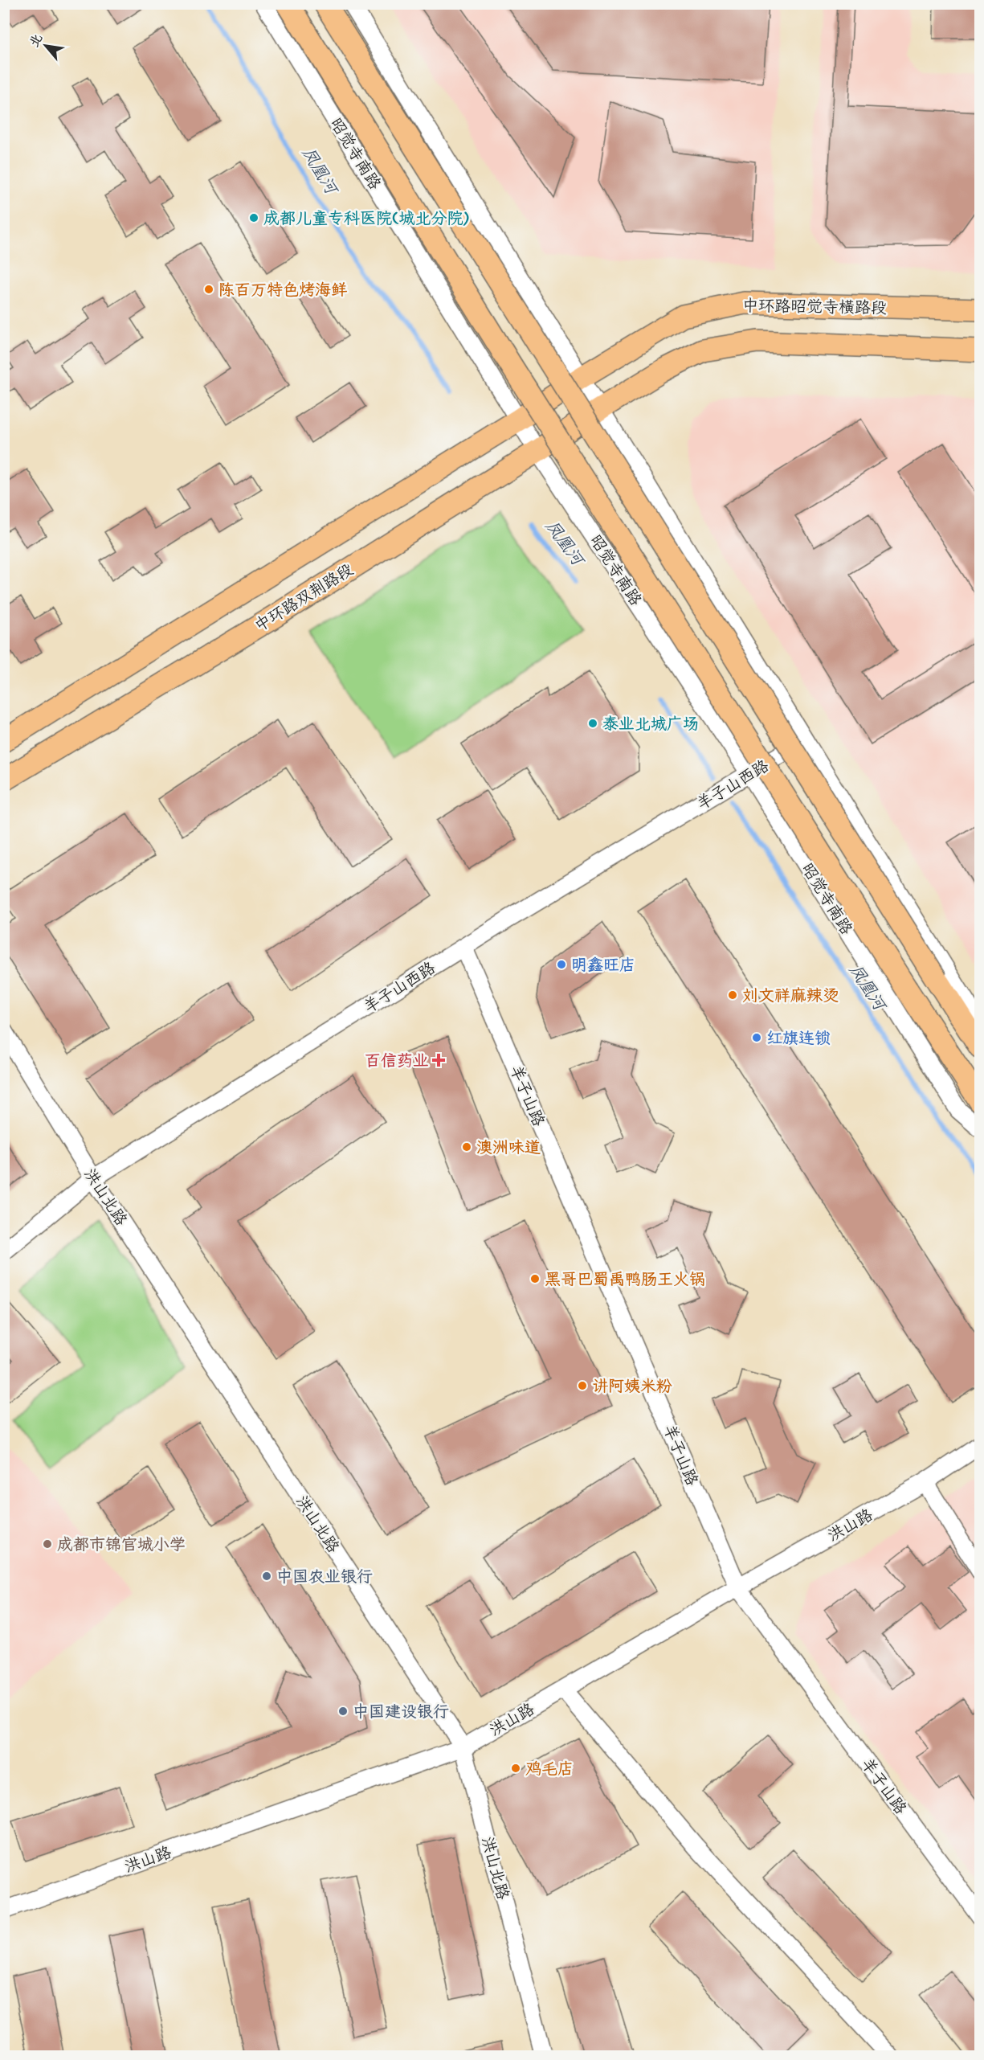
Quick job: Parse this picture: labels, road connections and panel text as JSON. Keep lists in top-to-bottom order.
{
  "streets": {
    "main road": ["昭觉寺南路", "中环路昭觉寺横路段", "中环路双荆路段"],
    "street": [
      "羊子山西路",
      "羊子山路",
      "洪山北路",
      "洪山路"
    ]
  },
  "crossings": [
    ["昭觉寺南路", "中环路双荆路段"],
    ["昭觉寺南路", "羊子山西路"],
    ["羊子山西路", "羊子山路"],
    ["羊子山西路", "洪山北路"],
    ["羊子山路", "洪山路"],
    ["洪山北路", "洪山路"]
  ],
  "water": ["凤凰河"],
  "places": {
    "other": [
      "成都儿童专科医院(城北分院)",
      "陈百万特色烤海鲜",
      "泰业北城广场",
      "明鑫旺店",
      "刘文祥麻辣烫",
      "红旗连锁",
      "澳洲味道",
      "黑哥巴蜀禹鸭肠王火锅",
      "讲阿姨米粉",
      "成都市锦官城小学",
      "中国农业银行",
      "中国建设银行",
      "鸡毛店"
    ],
    "health": ["百信药业"]
  },
  "north": "top left"
}
